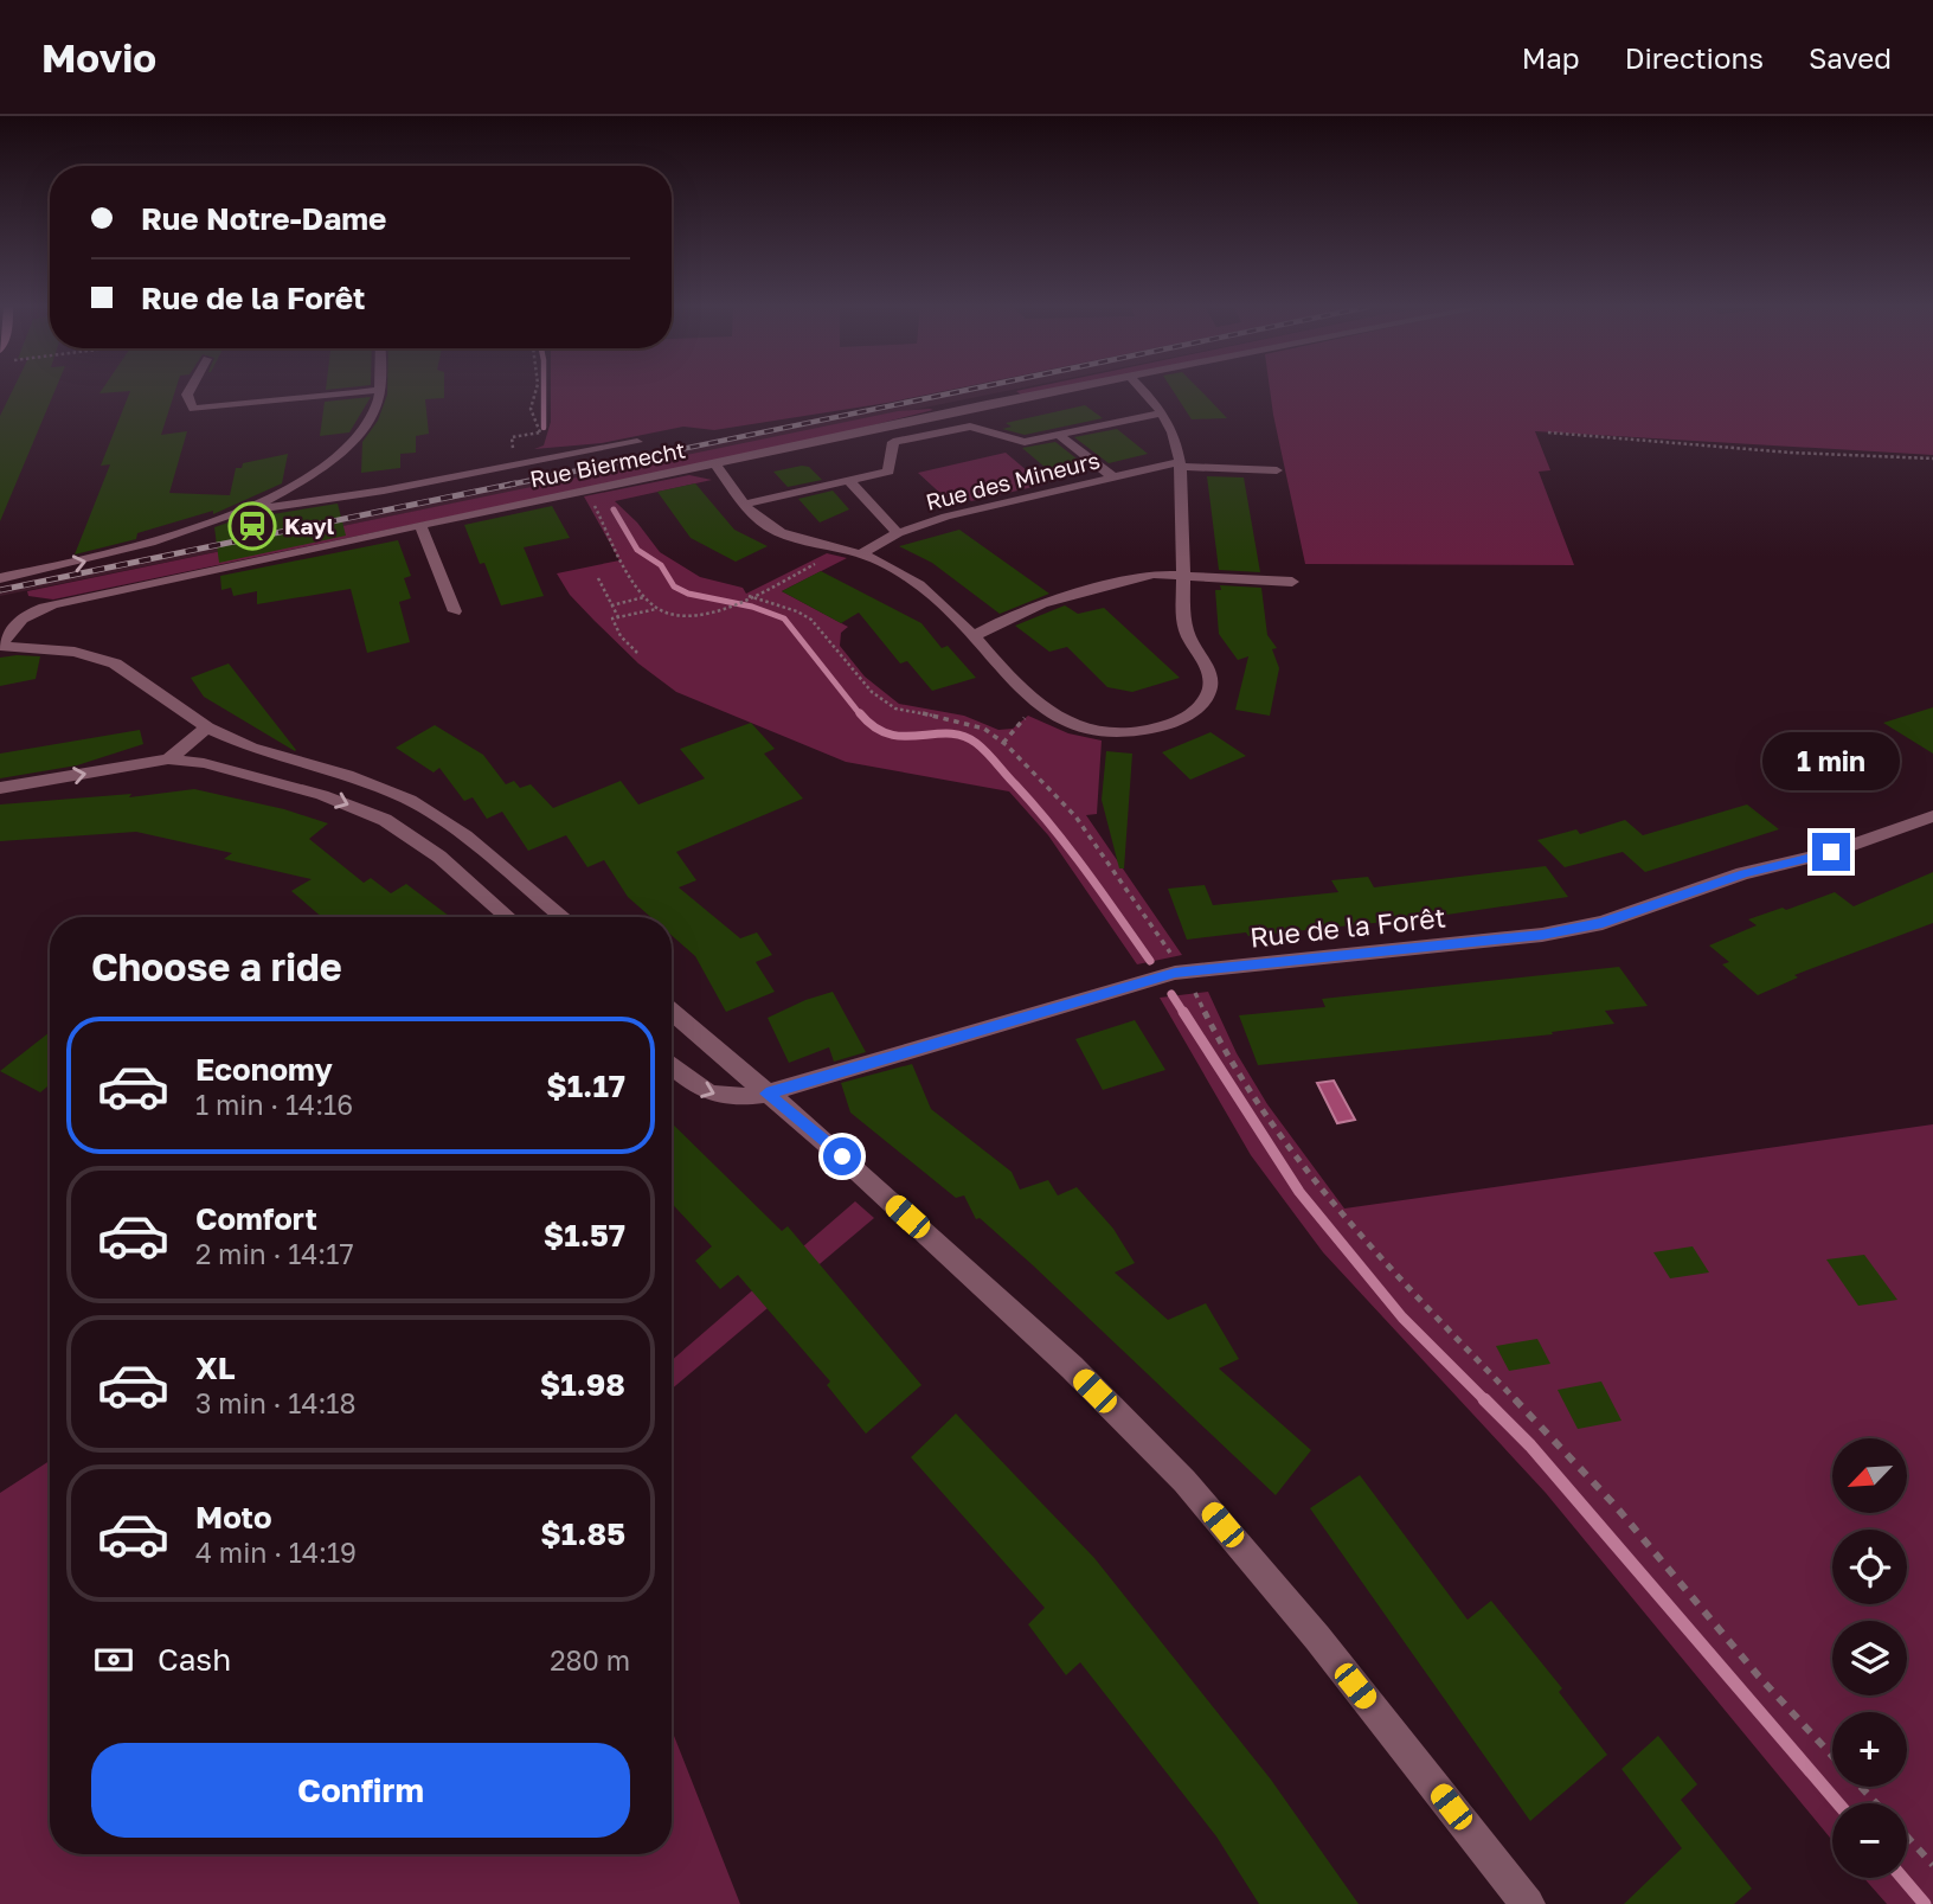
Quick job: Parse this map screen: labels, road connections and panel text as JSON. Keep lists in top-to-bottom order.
{
  "streets": {
    "street": ["Rue Biermecht", "Rue des Mineurs", "Rue de la Forêt"]
  },
  "places": {
    "station": ["Kayl"]
  },
  "north": "bottom left",
  "page": {
    "header": "Movio",
    "nav": ["Map", "Directions", "Saved"],
    "banner": ["Rue Notre-Dame", "Rue de la Forêt"],
    "bubble": "1 min",
    "heading": "Choose a ride",
    "list": [
      {
        "name": "Economy",
        "note": "1 min · 14:16",
        "value": "$1.17"
      },
      {
        "name": "Comfort",
        "note": "2 min · 14:17",
        "value": "$1.57"
      },
      {
        "name": "XL",
        "note": "3 min · 14:18",
        "value": "$1.98"
      },
      {
        "name": "Moto",
        "note": "4 min · 14:19",
        "value": "$1.85"
      }
    ],
    "map_buttons": ["+", "−"],
    "pay": ["Cash", "280 m"],
    "buttons": "Confirm"
  }
}
